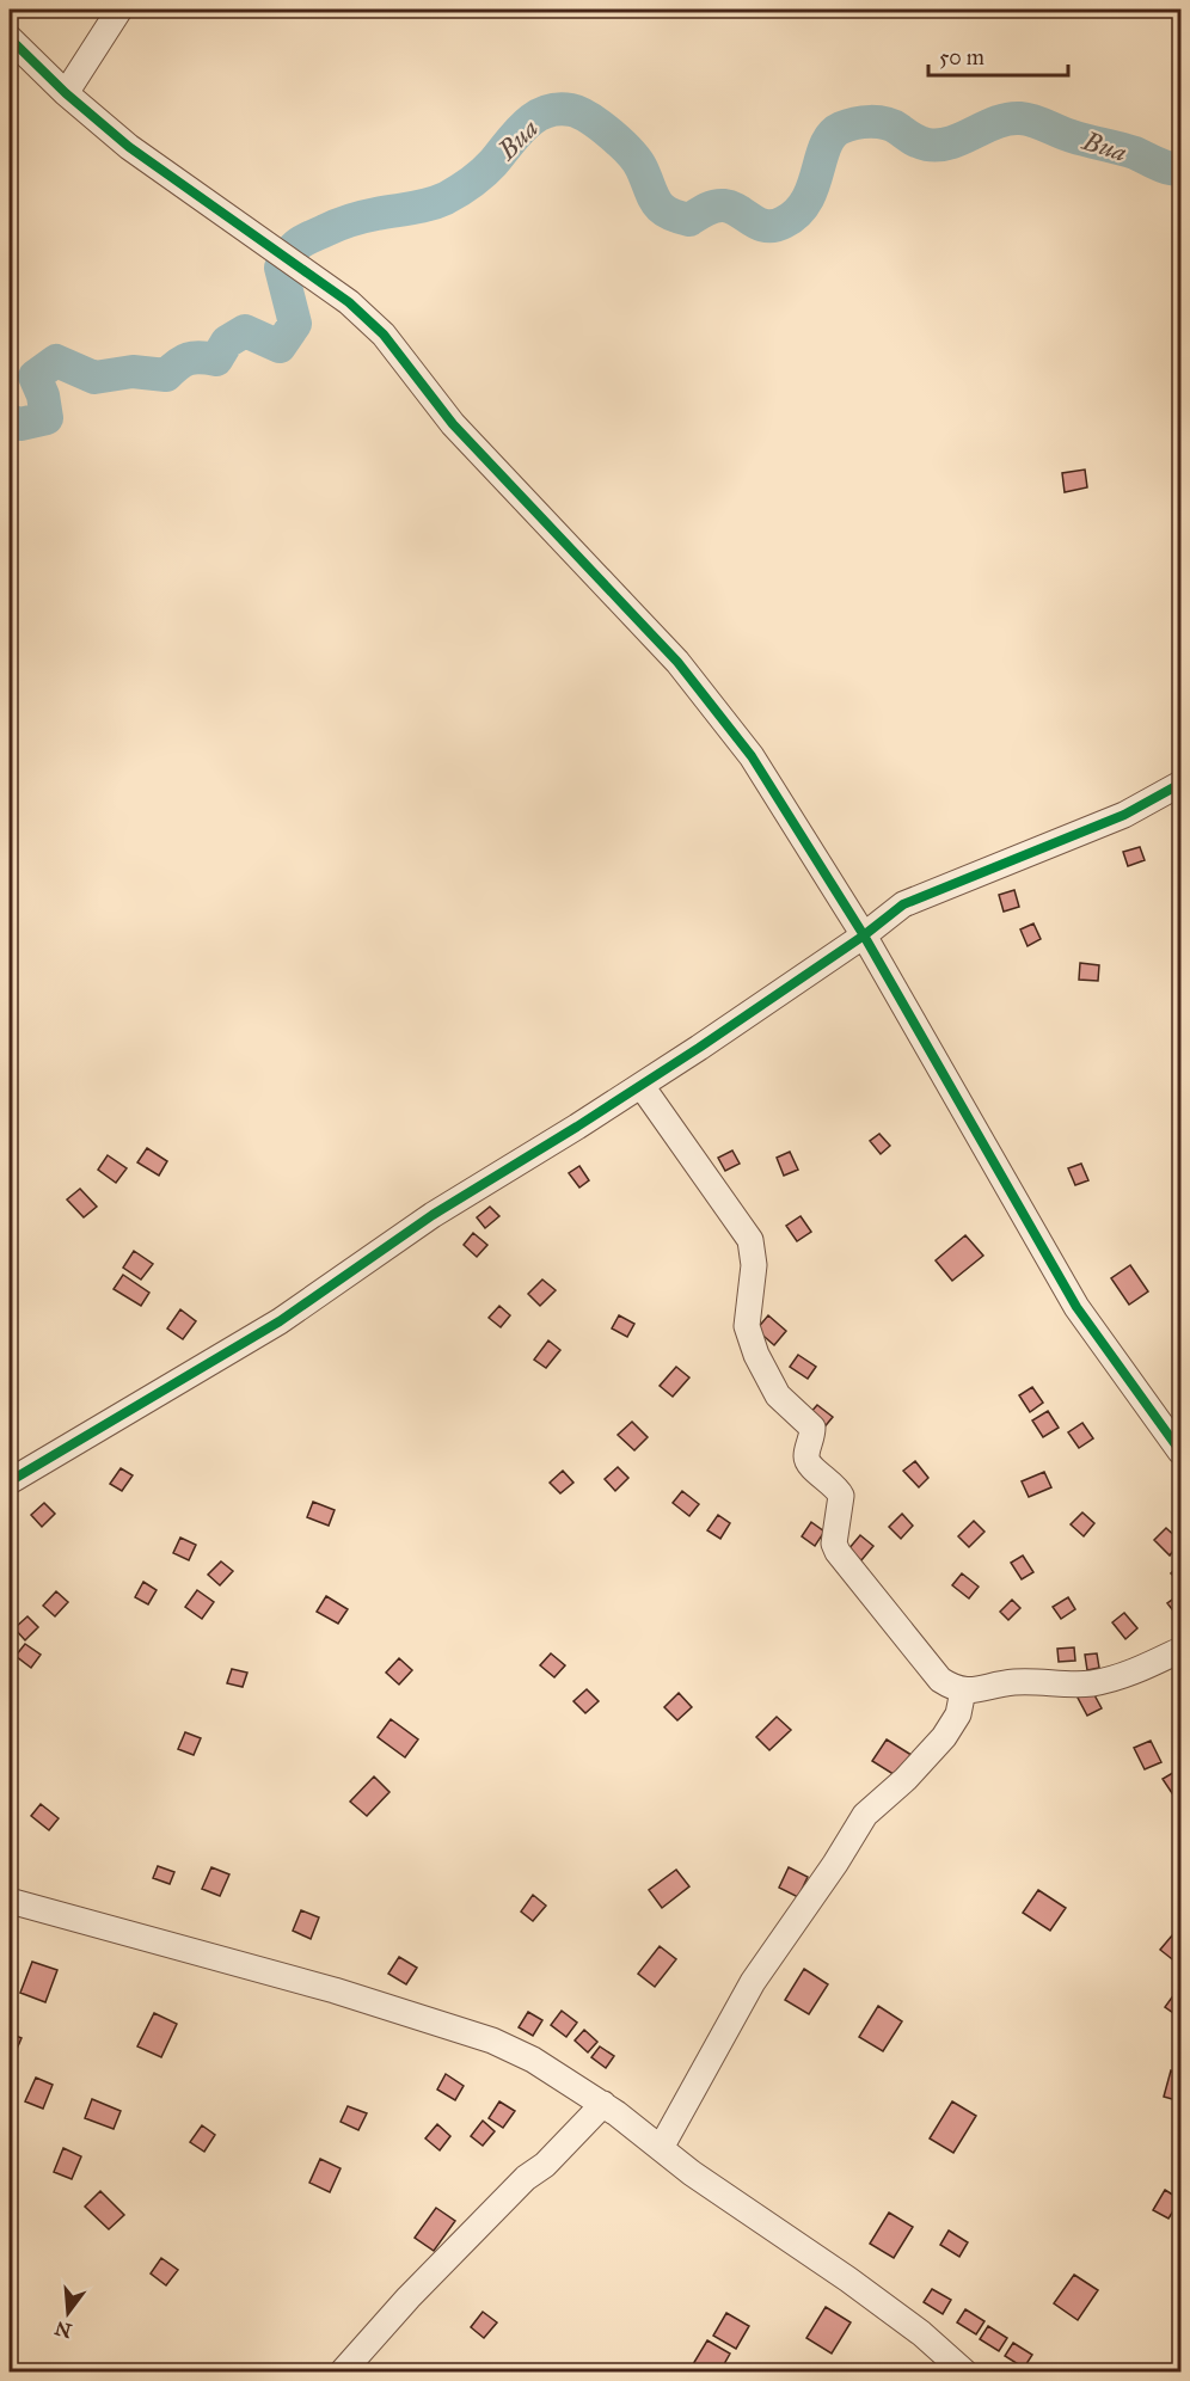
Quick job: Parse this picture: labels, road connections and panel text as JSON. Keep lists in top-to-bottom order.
{
  "water": ["Bua"],
  "scale_bar": "50 m",
  "north": "bottom"
}
